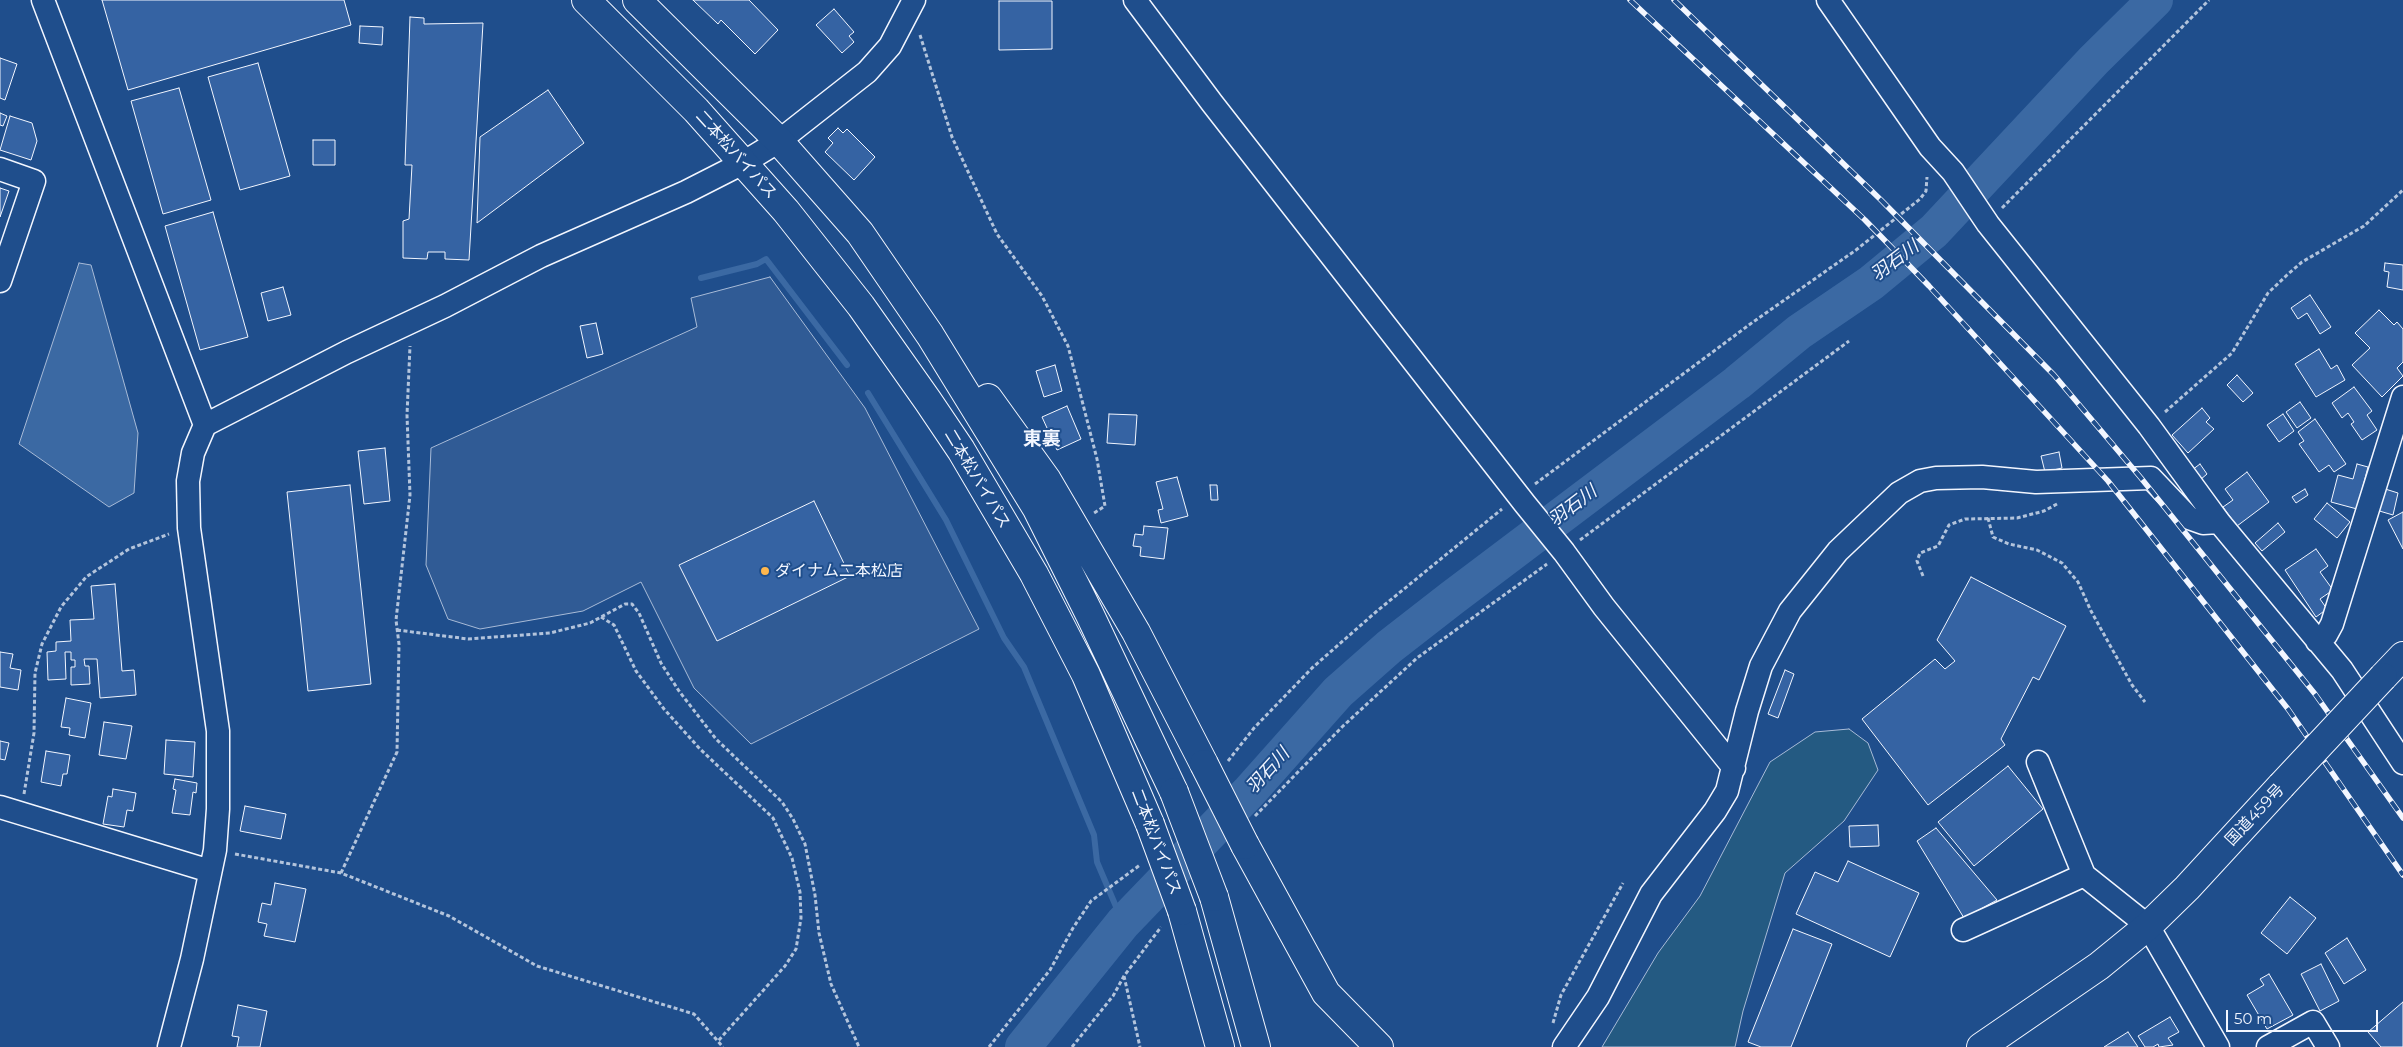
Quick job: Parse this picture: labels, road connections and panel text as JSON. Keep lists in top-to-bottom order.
{
  "streets": {
    "highway": ["二本松バイパス", "国道459号"]
  },
  "districts": ["東裏"],
  "water": ["羽石川"],
  "places": ["ダイナム二本松店"],
  "scale_bar": "50 m"
}
